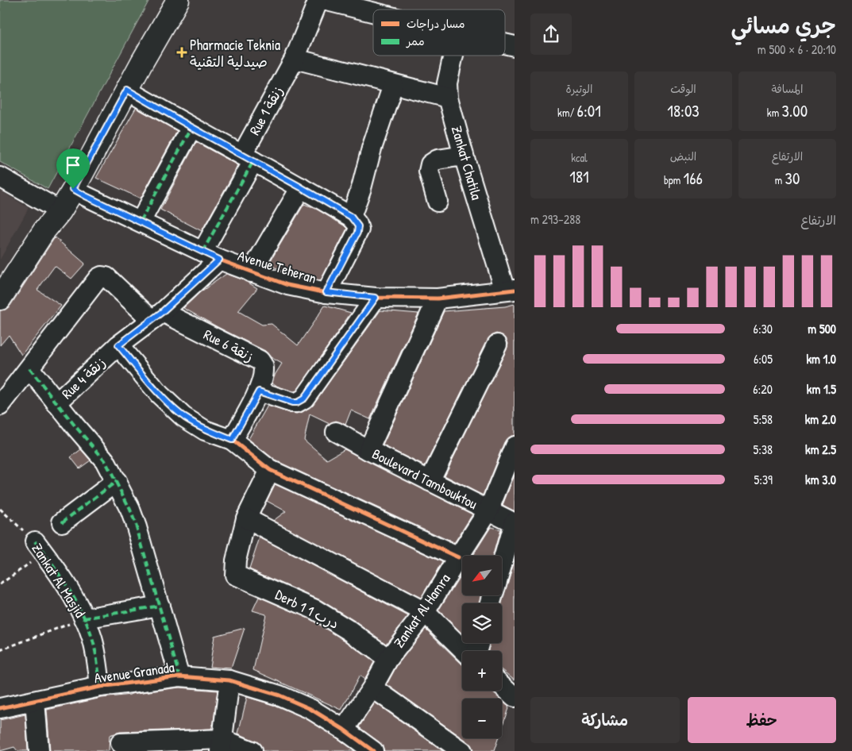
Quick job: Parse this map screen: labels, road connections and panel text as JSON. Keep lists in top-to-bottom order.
{
  "streets": {
    "street": [
      "Rue 1 زنقة",
      "Zankat Chatila",
      "Avenue Teheran",
      "Rue 6 زنقة",
      "Rue 4 زنقة",
      "Boulevard Tambouktou",
      "Zankat Al Masjid",
      "Derb 1 درب 1",
      "Zankat Al Hamra",
      "Avenue Granada"
    ]
  },
  "crossings": [
    ["Rue 1 زنقة", "Avenue Teheran"],
    ["Rue 1 زنقة", "Rue 4 زنقة"],
    ["Zankat Chatila", "Avenue Teheran"],
    ["Avenue Teheran", "Rue 4 زنقة"],
    ["Rue 6 زنقة", "Rue 4 زنقة"],
    ["Boulevard Tambouktou", "Zankat Al Hamra"],
    ["Zankat Al Masjid", "Avenue Granada"],
    ["Derb 1 درب 1", "Zankat Al Hamra"],
    ["Zankat Al Hamra", "Avenue Granada"]
  ],
  "places": {
    "health": ["Pharmacie Teknia صيدلية التقنية"]
  },
  "legend": ["مسار دراجات", "ممر"],
  "north": "bottom left",
  "page": {
    "heading": ["جري مسائي", "20:10 · 6 × 500 m"],
    "stats": [
      ["المسافة", "3.00 km"],
      ["الوقت", "18:03"],
      ["الوتيرة", "6:01 /km"],
      ["الارتفاع", "30 m"],
      ["النبض", "166 bpm"],
      ["kcal", "181"]
    ],
    "chart": ["الارتفاع", "288–293 m"],
    "list": [
      {
        "name": "500 m",
        "note": "6:30"
      },
      {
        "name": "1.0 km",
        "note": "6:05"
      },
      {
        "name": "1.5 km",
        "note": "6:20"
      },
      {
        "name": "2.0 km",
        "note": "5:58"
      },
      {
        "name": "2.5 km",
        "note": "5:38"
      },
      {
        "name": "3.0 km",
        "note": "5:39"
      }
    ],
    "map_buttons": ["+", "−"],
    "buttons": ["حفظ", "مشاركة"]
  }
}
